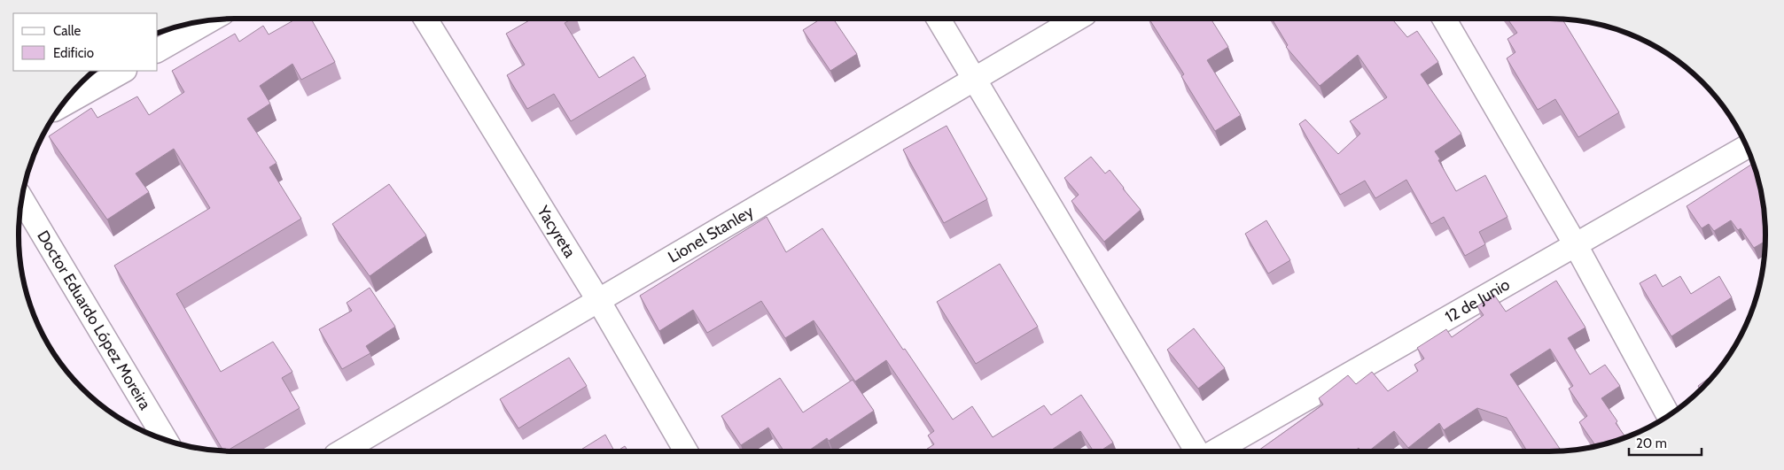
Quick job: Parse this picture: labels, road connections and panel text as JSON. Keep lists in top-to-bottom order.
{
  "streets": {
    "street": [
      "Yacyreta",
      "Lionel Stanley",
      "12 de Junio",
      "Doctor Eduardo López Moreira"
    ]
  },
  "crossings": [
    ["Yacyreta", "Lionel Stanley"]
  ],
  "legend": ["Calle", "Edificio"],
  "scale_bar": "20 m"
}
